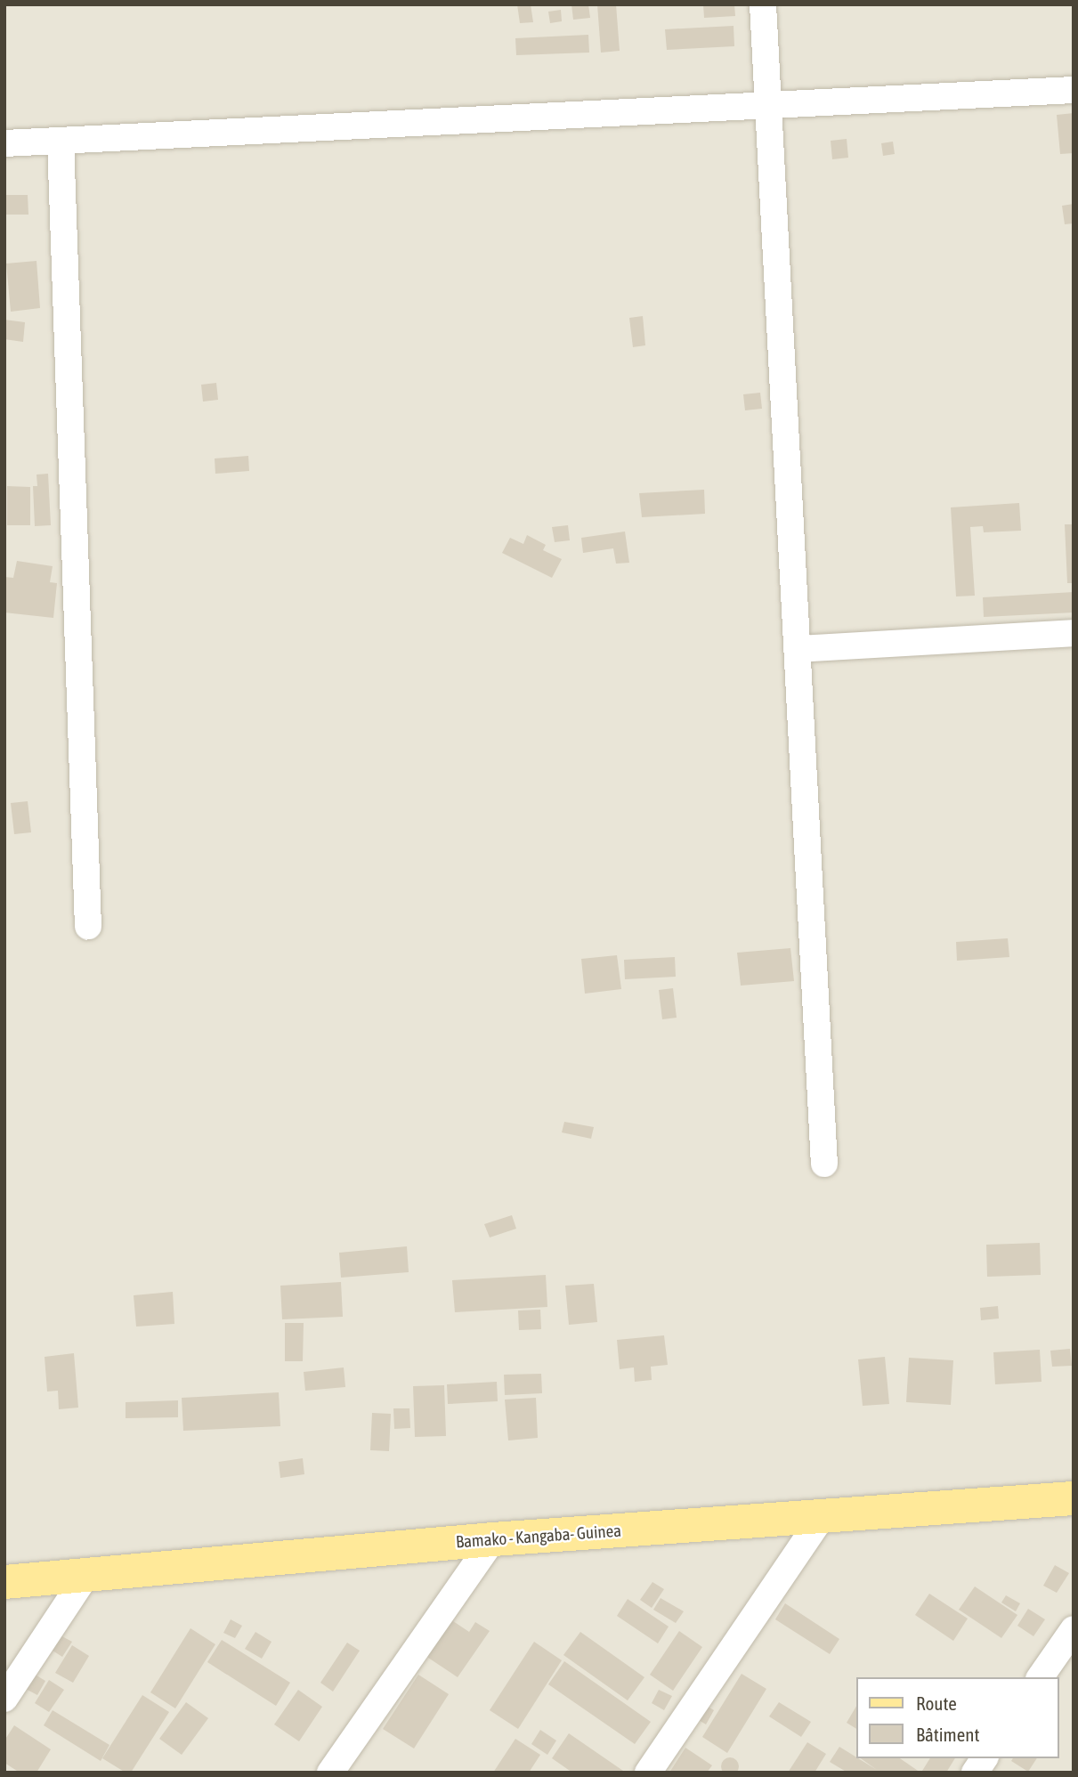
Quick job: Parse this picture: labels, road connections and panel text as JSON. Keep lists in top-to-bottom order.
{
  "streets": {
    "main road": ["Bamako - Kangaba- Guinea"]
  },
  "legend": ["Route", "Bâtiment"]
}
